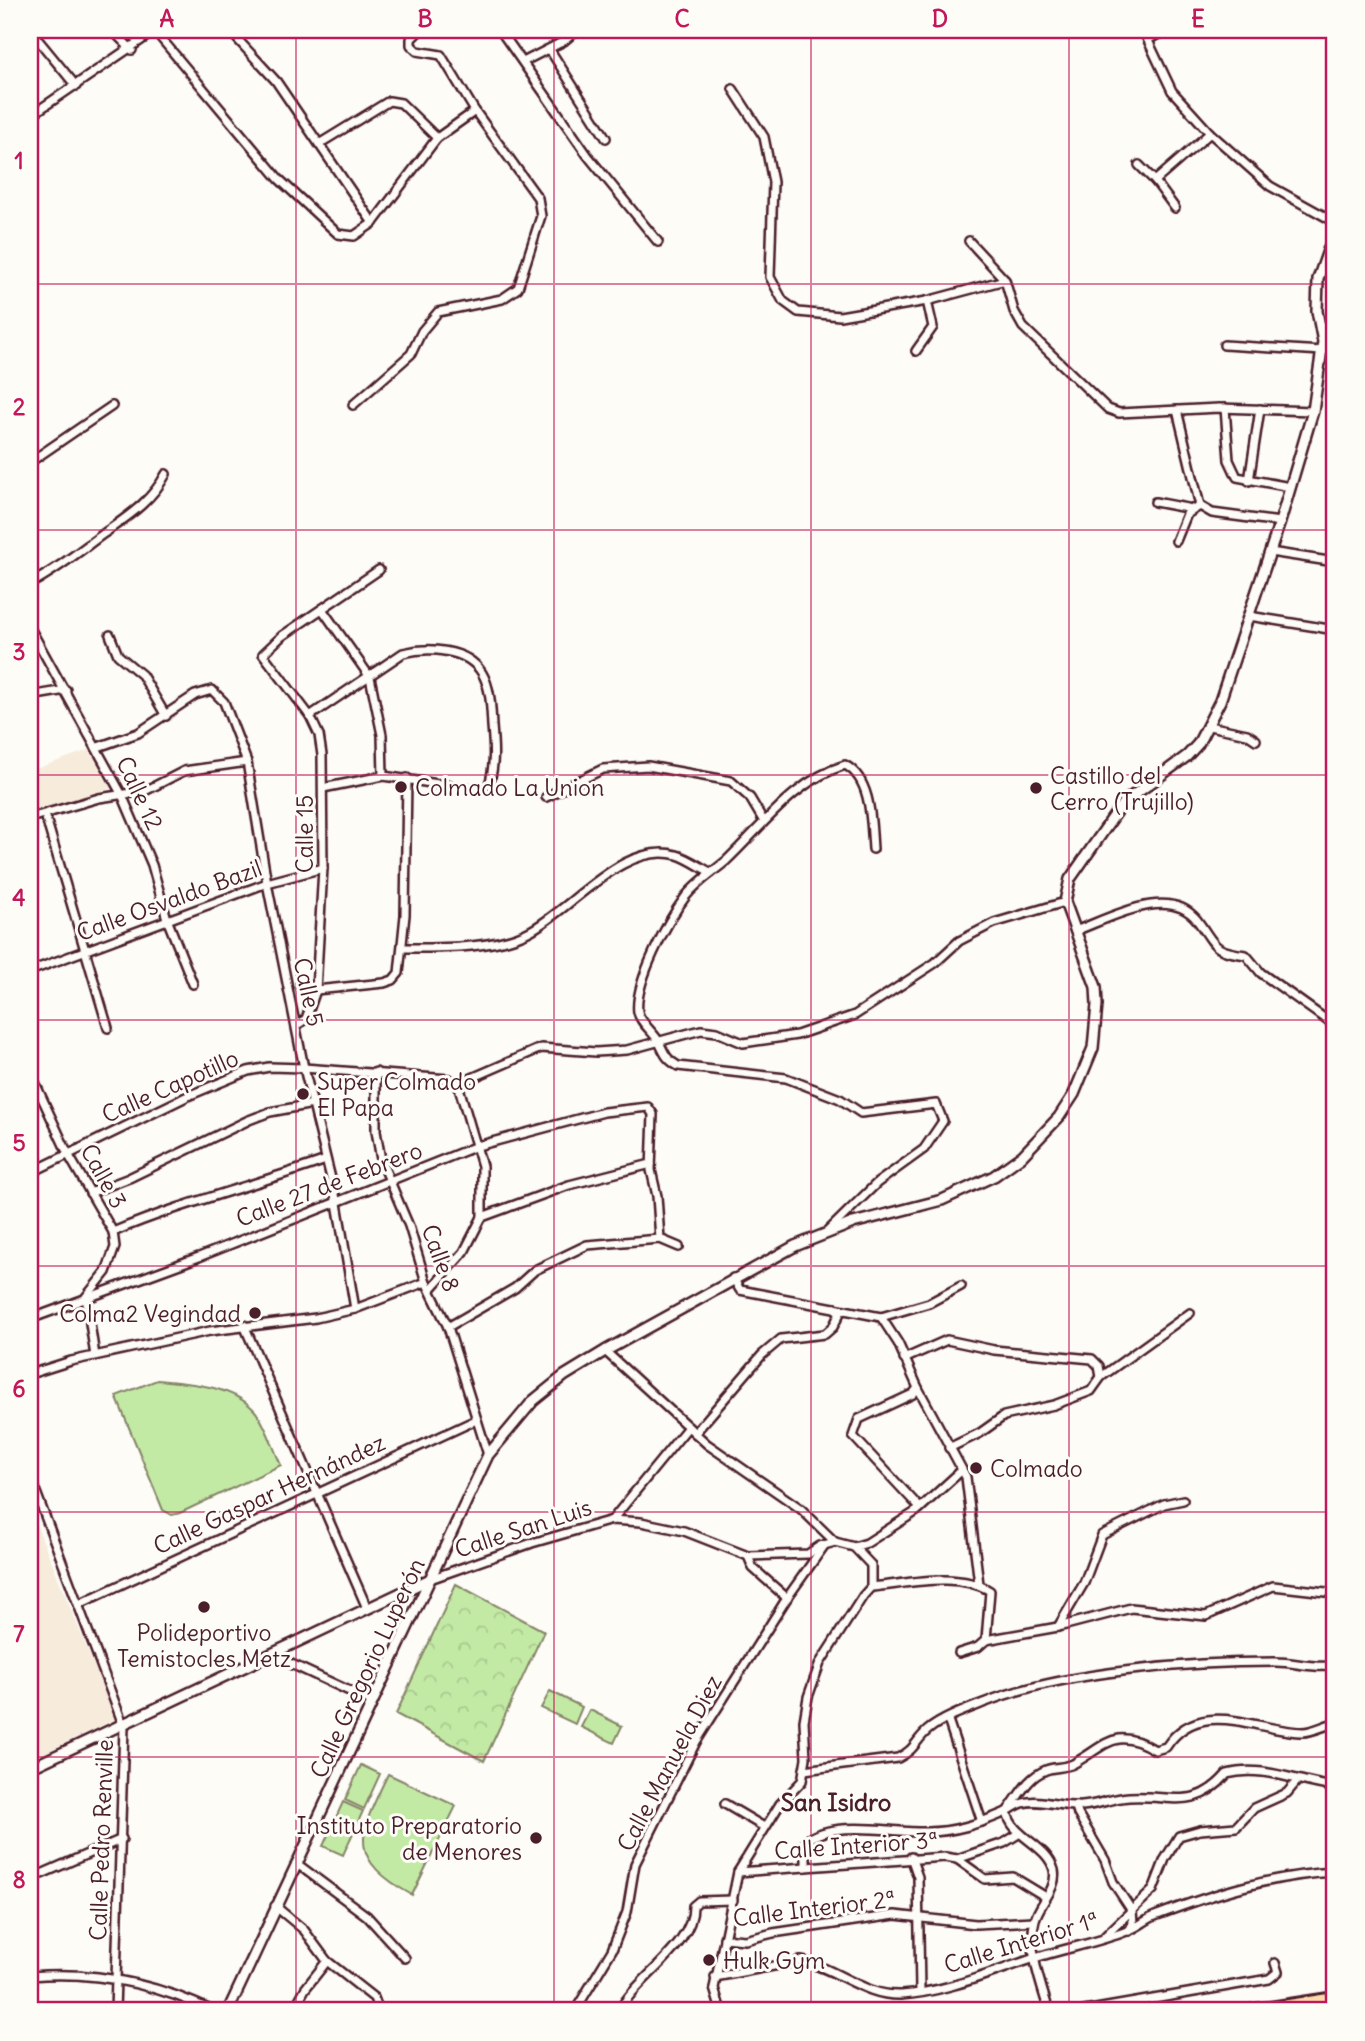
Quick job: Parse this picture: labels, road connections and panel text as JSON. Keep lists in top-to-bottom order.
{
  "streets": {
    "street": [
      "Calle 12",
      "Calle 15",
      "Calle Osvaldo Bazil",
      "Calle 5",
      "Calle Capotillo",
      "Calle 3",
      "Calle 27 de Febrero",
      "Calle 8",
      "Calle Gaspar Hernández",
      "Calle San Luis",
      "Calle Gregorio Luperón",
      "Calle Manuela Diez",
      "Calle Pedro Renville",
      "Calle Interior 3ª",
      "Calle Interior 2ª",
      "Calle Interior 1ª"
    ]
  },
  "crossings": [
    ["Calle 12", "Calle Osvaldo Bazil"],
    ["Calle 15", "Calle Osvaldo Bazil"],
    ["Calle 15", "Calle 5"],
    ["Calle Osvaldo Bazil", "Calle 5"],
    ["Calle 5", "Calle Capotillo"],
    ["Calle 5", "Calle 27 de Febrero"],
    ["Calle Capotillo", "Calle 3"],
    ["Calle Capotillo", "Calle 8"],
    ["Calle 3", "Calle 27 de Febrero"],
    ["Calle 27 de Febrero", "Calle 8"],
    ["Calle 8", "Calle Gaspar Hernández"],
    ["Calle 8", "Calle Gregorio Luperón"],
    ["Calle Gaspar Hernández", "Calle Pedro Renville"],
    ["Calle San Luis", "Calle Gregorio Luperón"]
  ],
  "districts": ["San Isidro"],
  "places": [
    "Colmado La Union",
    "Castillo del Cerro (Trujillo)",
    "Super Colmado El Papa",
    "Colma2 Vegindad",
    "Colmado",
    "Polideportivo Temistocles Metz",
    "Instituto Preparatorio de Menores",
    "Hulk Gym"
  ],
  "grid": {
    "columns": [
      "A",
      "B",
      "C",
      "D",
      "E"
    ],
    "rows": [
      "1",
      "2",
      "3",
      "4",
      "5",
      "6",
      "7",
      "8"
    ]
  }
}
